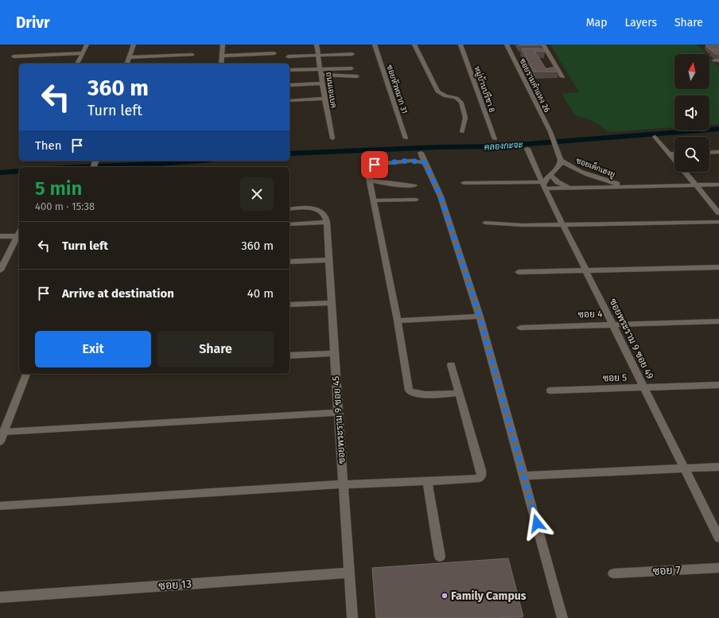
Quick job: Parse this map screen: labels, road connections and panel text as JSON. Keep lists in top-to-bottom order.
{
  "streets": {
    "street": [
      "ซอยรามคำแหง 26",
      "ซอยหัวหมาก 31",
      "หมู่บ้านปรีชา 8",
      "ถนนเอแบค",
      "ซอยเต็กเฮงยู",
      "ซอย 4",
      "ซอยพระราม 9 ซอย 49",
      "ซอย 5",
      "ซอยพระราม 9 ซอย 45",
      "ซอย 7",
      "ซอย 13"
    ]
  },
  "crossings": [
    ["ซอยรามคำแหง 26", "ซอยเต็กเฮงยู"],
    ["ซอยเต็กเฮงยู", "ซอยพระราม 9 ซอย 49"],
    ["ซอย 4", "ซอยพระราม 9 ซอย 49"],
    ["ซอยพระราม 9 ซอย 49", "ซอย 5"],
    ["ซอยพระราม 9 ซอย 45", "ซอย 13"]
  ],
  "water": ["คลองกะจะ"],
  "places": ["Family Campus"],
  "north": "top",
  "page": {
    "header": "Drivr",
    "nav": ["Map", "Layers", "Share"],
    "turn": ["360 m", "Turn left"],
    "then": "Then",
    "heading": ["5 min", "400 m · 15:38"],
    "list": [
      {
        "name": "Turn left",
        "value": "360 m"
      },
      {
        "name": "Arrive at destination",
        "value": "40 m"
      }
    ],
    "buttons": ["Exit", "Share"]
  }
}
